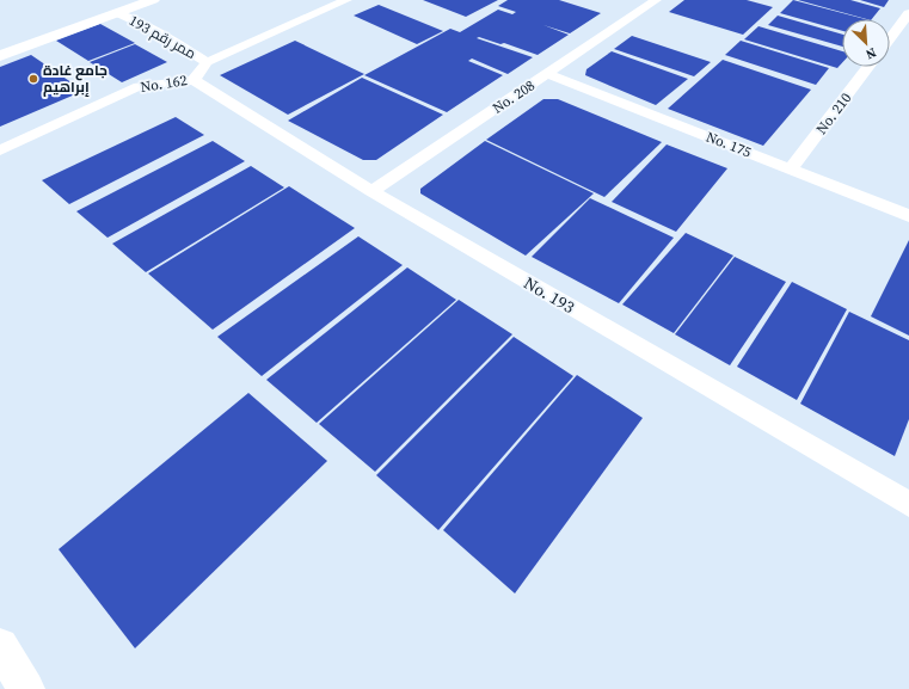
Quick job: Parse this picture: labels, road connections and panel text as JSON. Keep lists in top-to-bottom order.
{
  "streets": {
    "street": [
      "ممر رقم 193",
      "No. 162",
      "No. 208",
      "No. 210",
      "No. 175",
      "No. 193"
    ]
  },
  "crossings": [
    ["ممر رقم 193", "No. 162"],
    ["No. 162", "No. 193"],
    ["No. 208", "No. 175"],
    ["No. 208", "No. 193"],
    ["No. 210", "No. 175"]
  ],
  "places": ["جامع غادة إبراهيم"],
  "north": "bottom right"
}
